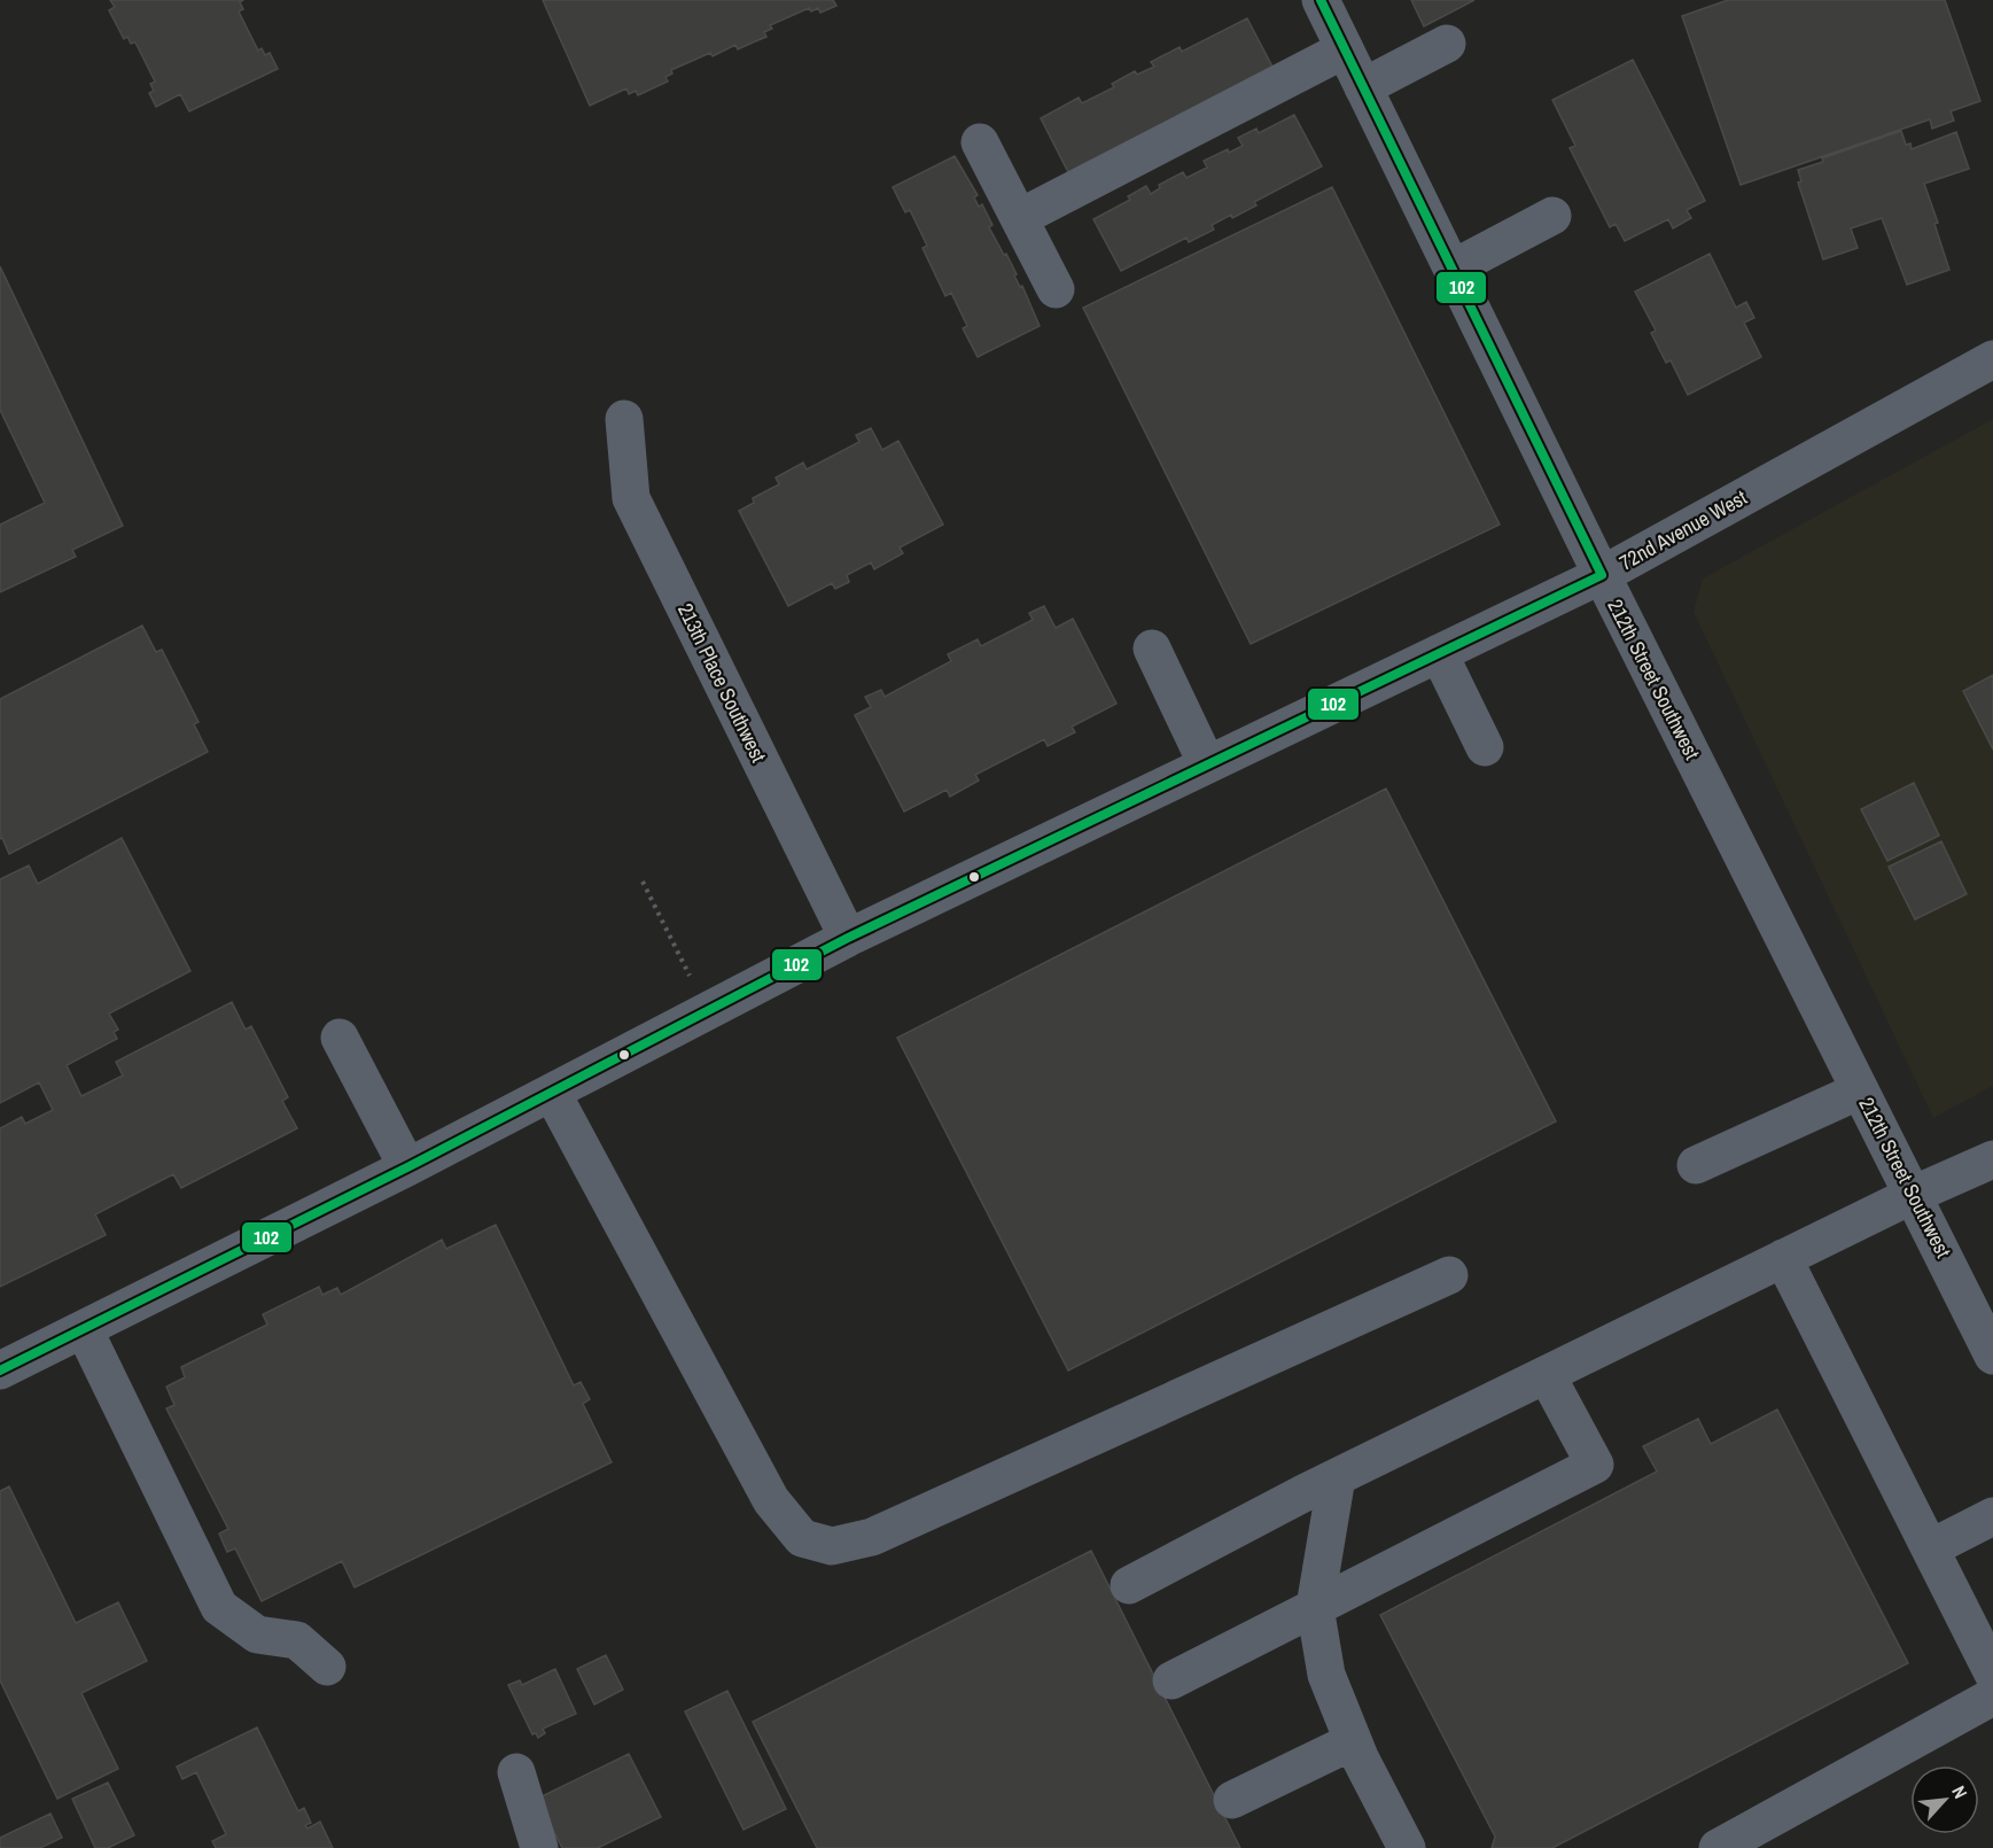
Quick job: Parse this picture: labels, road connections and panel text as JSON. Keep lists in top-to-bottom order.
{
  "streets": {
    "street": ["72nd Avenue West", "212th Street Southwest", "213th Place Southwest"]
  },
  "crossings": [
    ["72nd Avenue West", "212th Street Southwest"],
    ["72nd Avenue West", "213th Place Southwest"]
  ],
  "lines": ["transit line 102"],
  "north": "top right"
}
